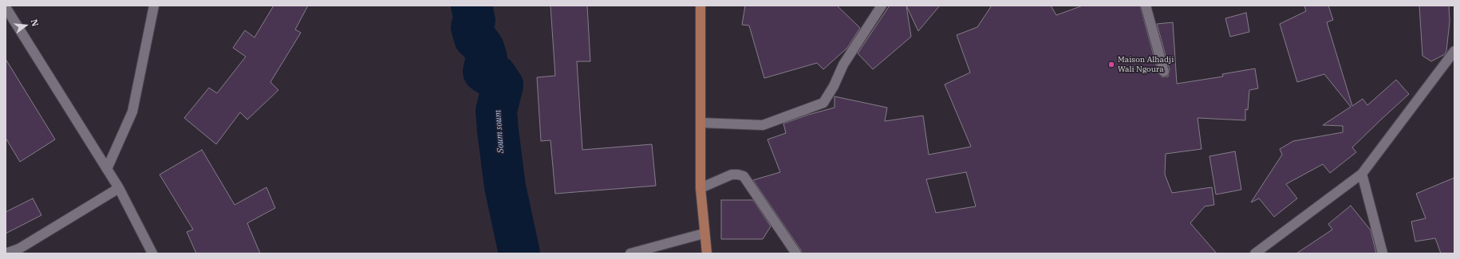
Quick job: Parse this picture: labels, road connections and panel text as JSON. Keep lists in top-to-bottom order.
{
  "water": ["Soum soum"],
  "places": ["Maison Alhadji Wali Ngoura"],
  "north": "right"
}
